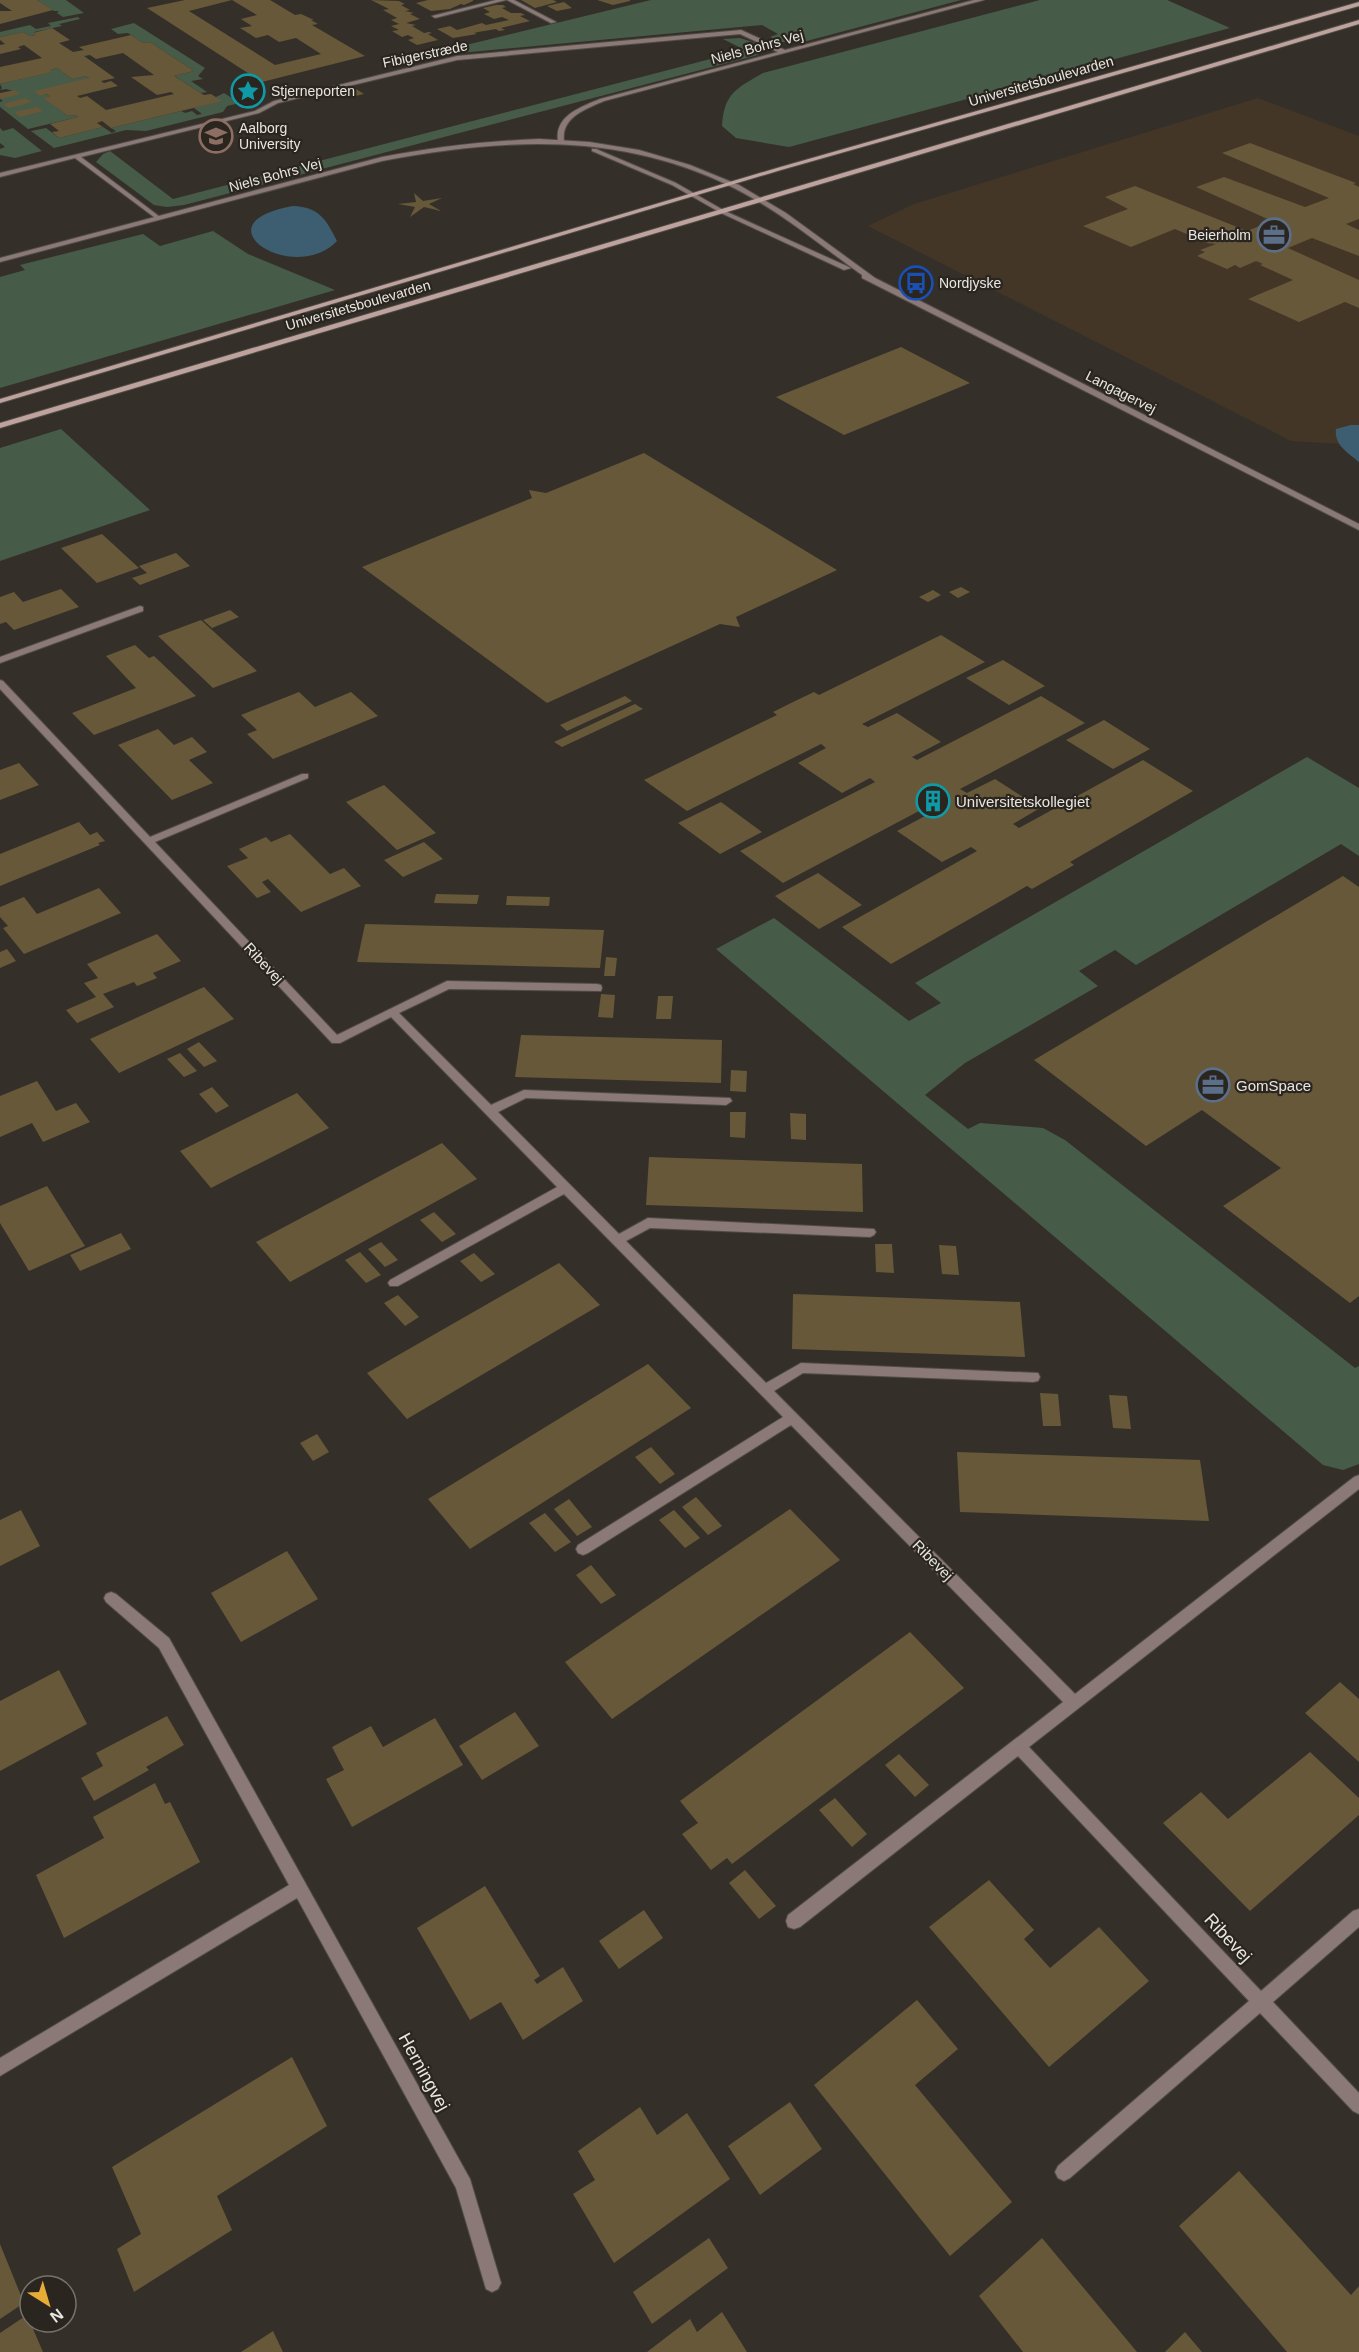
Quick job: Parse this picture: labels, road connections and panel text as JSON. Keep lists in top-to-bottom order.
{
  "streets": {
    "main road": ["Universitetsboulevarden"],
    "street": [
      "Niels Bohrs Vej",
      "Fibigerstræde",
      "Langagervej",
      "Ribevej",
      "Herningvej"
    ]
  },
  "crossings": [
    ["Niels Bohrs Vej", "Fibigerstræde"],
    ["Niels Bohrs Vej", "Universitetsboulevarden"],
    ["Niels Bohrs Vej", "Langagervej"],
    ["Universitetsboulevarden", "Langagervej"]
  ],
  "places": {
    "place": ["Stjerneporten"],
    "school or university": ["Aalborg University"],
    "office": ["Beierholm", "GomSpace"],
    "bus stop": ["Nordjyske"],
    "building": ["Universitetskollegiet"]
  },
  "north": "bottom right"
}
